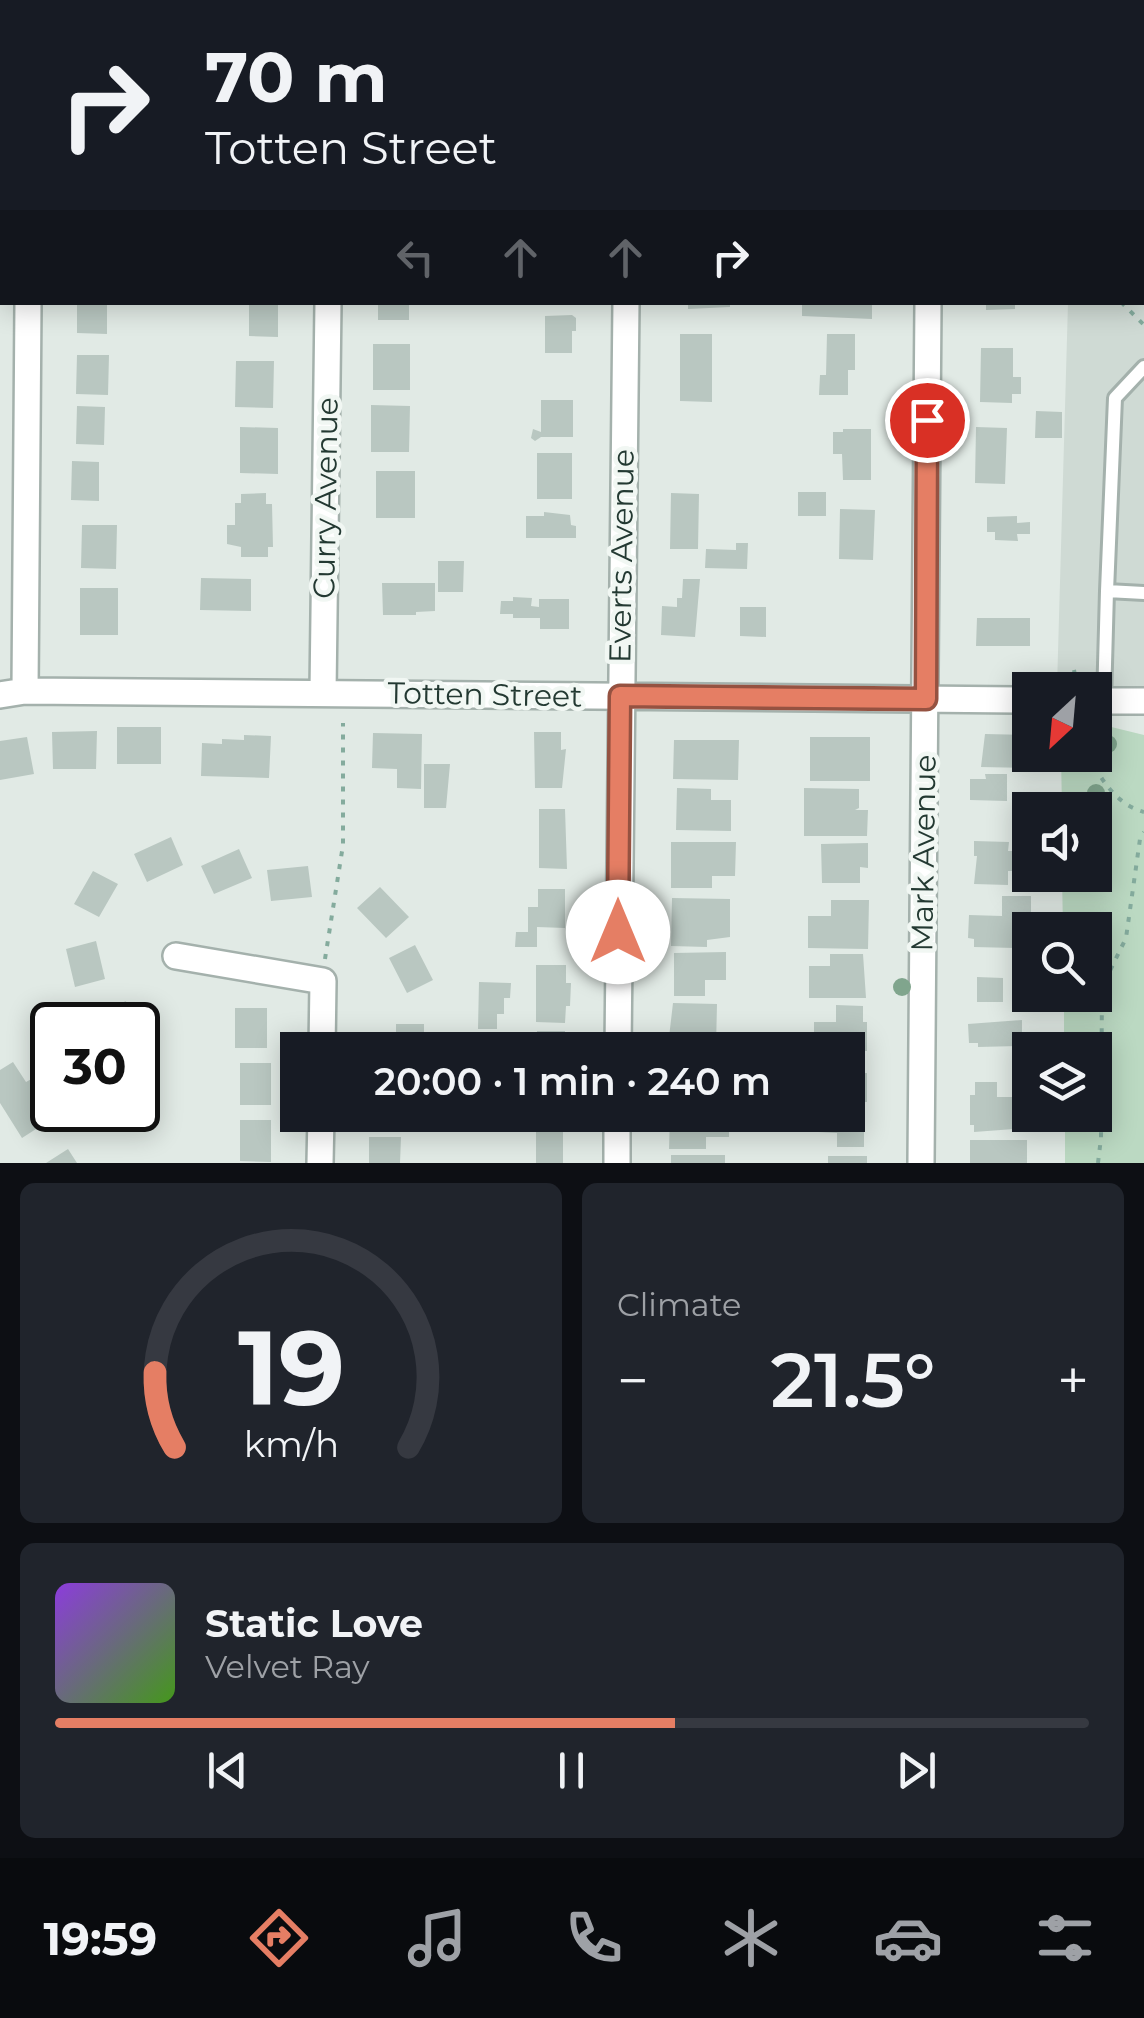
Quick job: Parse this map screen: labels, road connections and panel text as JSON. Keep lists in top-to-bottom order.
{
  "streets": {
    "street": [
      "Curry Avenue",
      "Everts Avenue",
      "Totten Street",
      "Mark Avenue"
    ]
  },
  "crossings": [
    ["Curry Avenue", "Totten Street"],
    ["Everts Avenue", "Totten Street"],
    ["Totten Street", "Mark Avenue"]
  ],
  "north": "bottom left",
  "page": {
    "turn": ["70 m", "Totten Street"],
    "limit": "30",
    "trip": "20:00 · 1 min · 240 m",
    "tile": "Climate",
    "heat": ["−", "21.5°", "+"],
    "song": ["Static Love", "Velvet Ray"],
    "tabs": "19:59",
    "gauge": ["19", "km/h"]
  }
}
